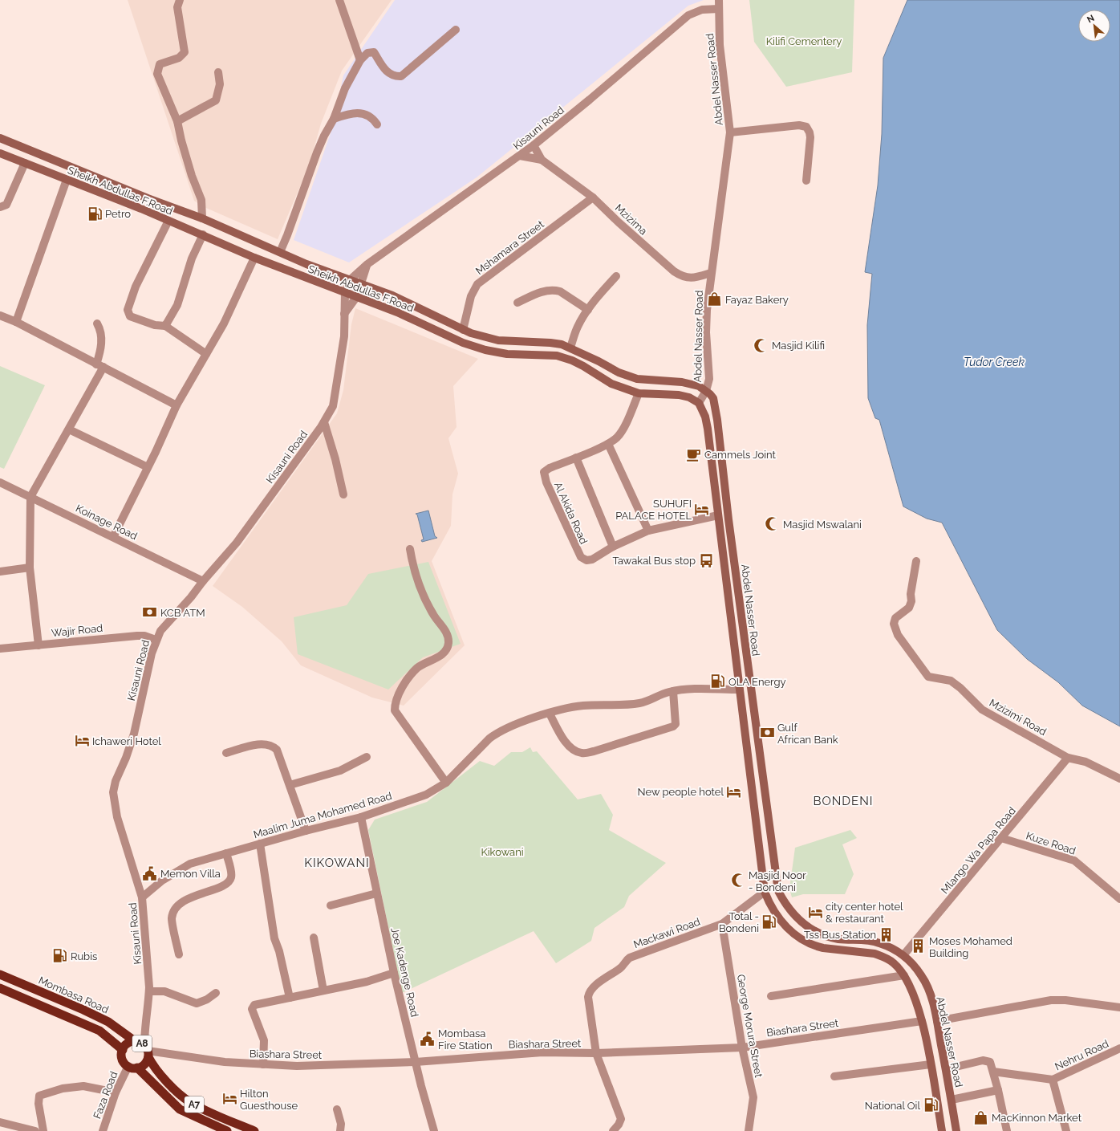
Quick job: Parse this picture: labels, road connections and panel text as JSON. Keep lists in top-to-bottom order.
{
  "streets": {
    "highway": ["Mombasa Road", "A8", "A7"],
    "main road": ["Abdel Nasser Road", "Sheikh Abdullas F.Road"],
    "street": [
      "Kisauni Road",
      "Mzizima",
      "Mshamara Street",
      "Al Akida Road",
      "Koinage Road",
      "Wajir Road",
      "Mzizimi Road",
      "Maalim Juma Mohamed Road",
      "Kuze Road",
      "Mlango Wa Papa Road",
      "Mackawi Road",
      "Joe Kadenge Road",
      "George Morura Street",
      "Biashara Street",
      "Nehru Road",
      "Faza Road"
    ]
  },
  "crossings": [
    ["Abdel Nasser Road", "Kisauni Road"],
    ["Abdel Nasser Road", "Sheikh Abdullas F.Road"],
    ["Abdel Nasser Road", "Mzizima"],
    ["Abdel Nasser Road", "Al Akida Road"],
    ["Abdel Nasser Road", "Maalim Juma Mohamed Road"],
    ["Abdel Nasser Road", "Mlango Wa Papa Road"],
    ["Abdel Nasser Road", "Mackawi Road"],
    ["Abdel Nasser Road", "Biashara Street"],
    ["Kisauni Road", "Sheikh Abdullas F.Road"],
    ["Kisauni Road", "Koinage Road"],
    ["Kisauni Road", "Wajir Road"],
    ["Kisauni Road", "Maalim Juma Mohamed Road"],
    ["Kisauni Road", "Mombasa Road"],
    ["Kisauni Road", "Biashara Street"],
    ["Kisauni Road", "A8"],
    ["Kisauni Road", "Faza Road"],
    ["Kisauni Road", "A7"],
    ["Sheikh Abdullas F.Road", "Mshamara Street"],
    ["Mzizima", "Mshamara Street"],
    ["Mzizimi Road", "Mlango Wa Papa Road"],
    ["Maalim Juma Mohamed Road", "Joe Kadenge Road"],
    ["Kuze Road", "Mlango Wa Papa Road"],
    ["Mackawi Road", "George Morura Street"],
    ["Mackawi Road", "Biashara Street"],
    ["Joe Kadenge Road", "Biashara Street"],
    ["Mombasa Road", "Biashara Street"],
    ["Mombasa Road", "A8"],
    ["Mombasa Road", "Faza Road"],
    ["Mombasa Road", "A7"],
    ["George Morura Street", "Biashara Street"],
    ["Biashara Street", "A8"],
    ["Biashara Street", "Faza Road"],
    ["Biashara Street", "A7"],
    ["A8", "Faza Road"],
    ["A8", "A7"],
    ["Faza Road", "A7"]
  ],
  "districts": ["BONDENI", "KIKOWANI"],
  "water": ["Tudor Creek"],
  "parks": ["Kilifi Cementery", "Kikowani"],
  "places": {
    "fuel station": [
      "Petro",
      "OLA Energy",
      "Total - Bondeni",
      "Rubis",
      "National Oil"
    ],
    "shop": ["Fayaz Bakery", "MacKinnon Market"],
    "mosque": ["Masjid Kilifi", "Masjid Mswalani", "Masjid Noor - Bondeni"],
    "cafe": ["Cammels Joint"],
    "hotel": [
      "SUHUFI PALACE HOTEL",
      "Ichaweri Hotel",
      "New people hotel",
      "city center hotel & restaurant",
      "Hilton Guesthouse"
    ],
    "bus stop": ["Tawakal Bus stop"],
    "bank": ["KCB ATM", "Gulf African Bank"],
    "public building": ["Memon Villa", "Mombasa Fire Station"],
    "building": ["Tss Bus Station", "Moses Mohamed Building"]
  },
  "north": "top left"
}
